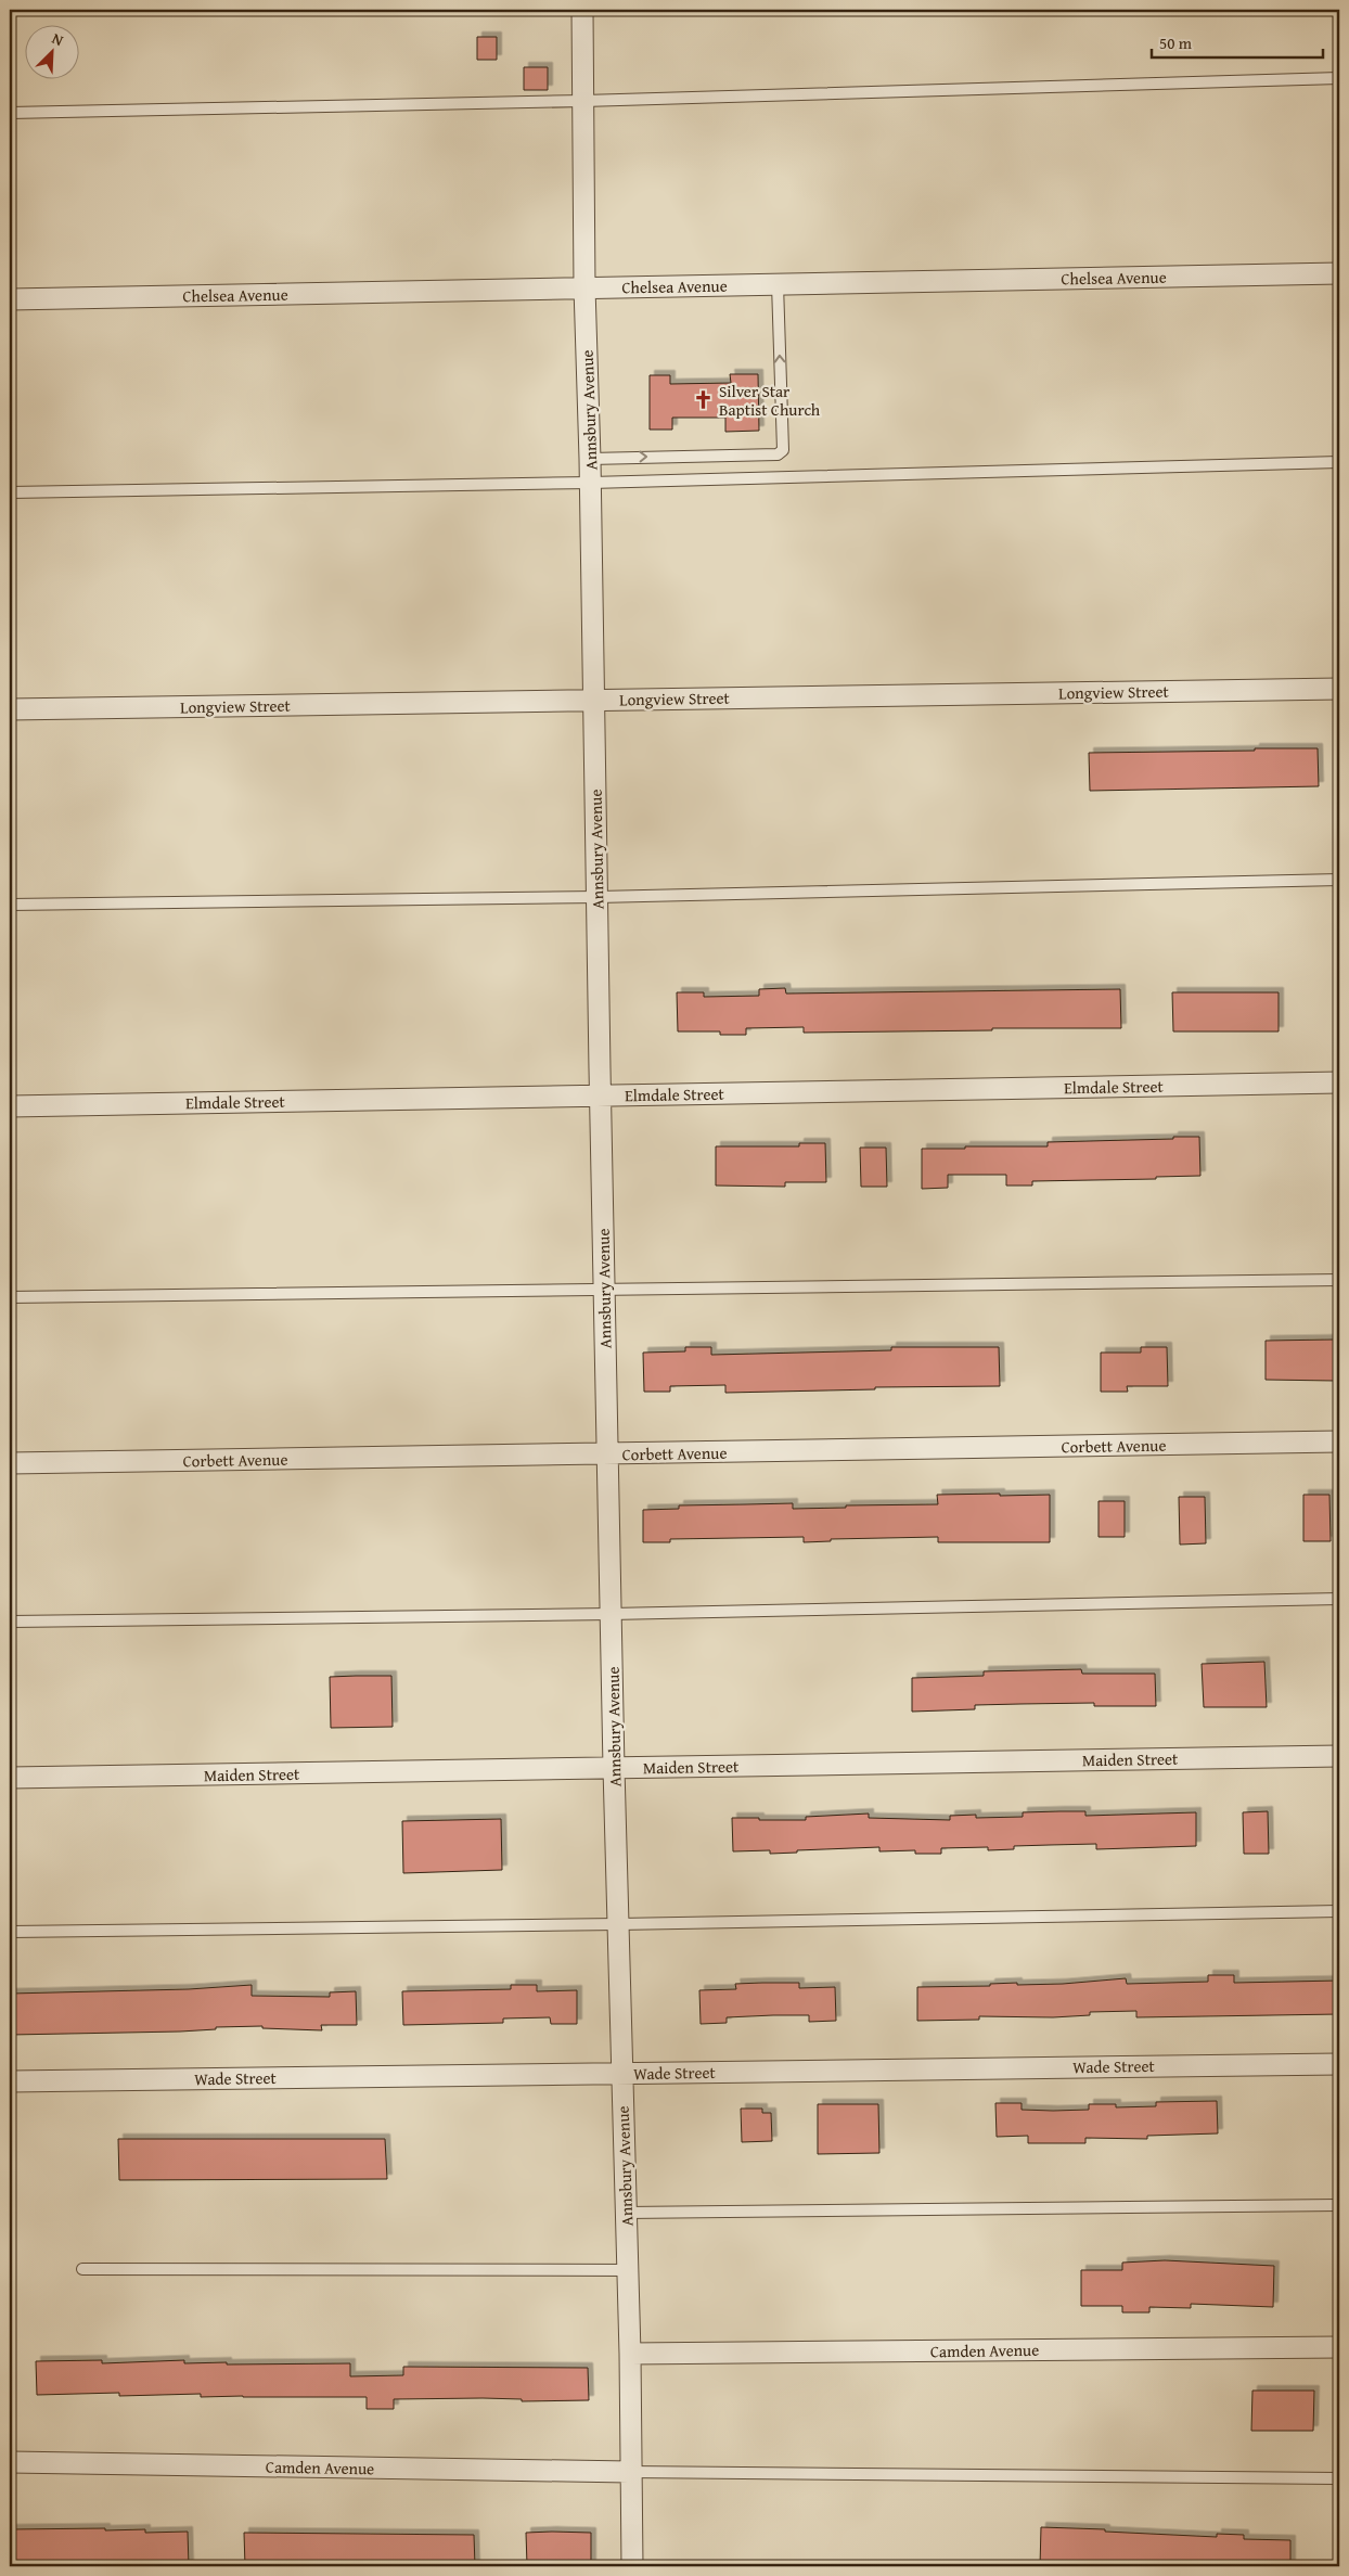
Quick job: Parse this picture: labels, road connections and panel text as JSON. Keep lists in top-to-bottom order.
{
  "streets": {
    "street": [
      "Chelsea Avenue",
      "Annsbury Avenue",
      "Longview Street",
      "Elmdale Street",
      "Corbett Avenue",
      "Maiden Street",
      "Wade Street",
      "Camden Avenue"
    ]
  },
  "crossings": [
    ["Chelsea Avenue", "Annsbury Avenue"],
    ["Annsbury Avenue", "Longview Street"],
    ["Annsbury Avenue", "Elmdale Street"],
    ["Annsbury Avenue", "Corbett Avenue"],
    ["Annsbury Avenue", "Maiden Street"],
    ["Annsbury Avenue", "Wade Street"],
    ["Annsbury Avenue", "Camden Avenue"]
  ],
  "places": {
    "church": ["Silver Star Baptist Church"]
  },
  "scale_bar": "50 m",
  "north": "top right"
}
